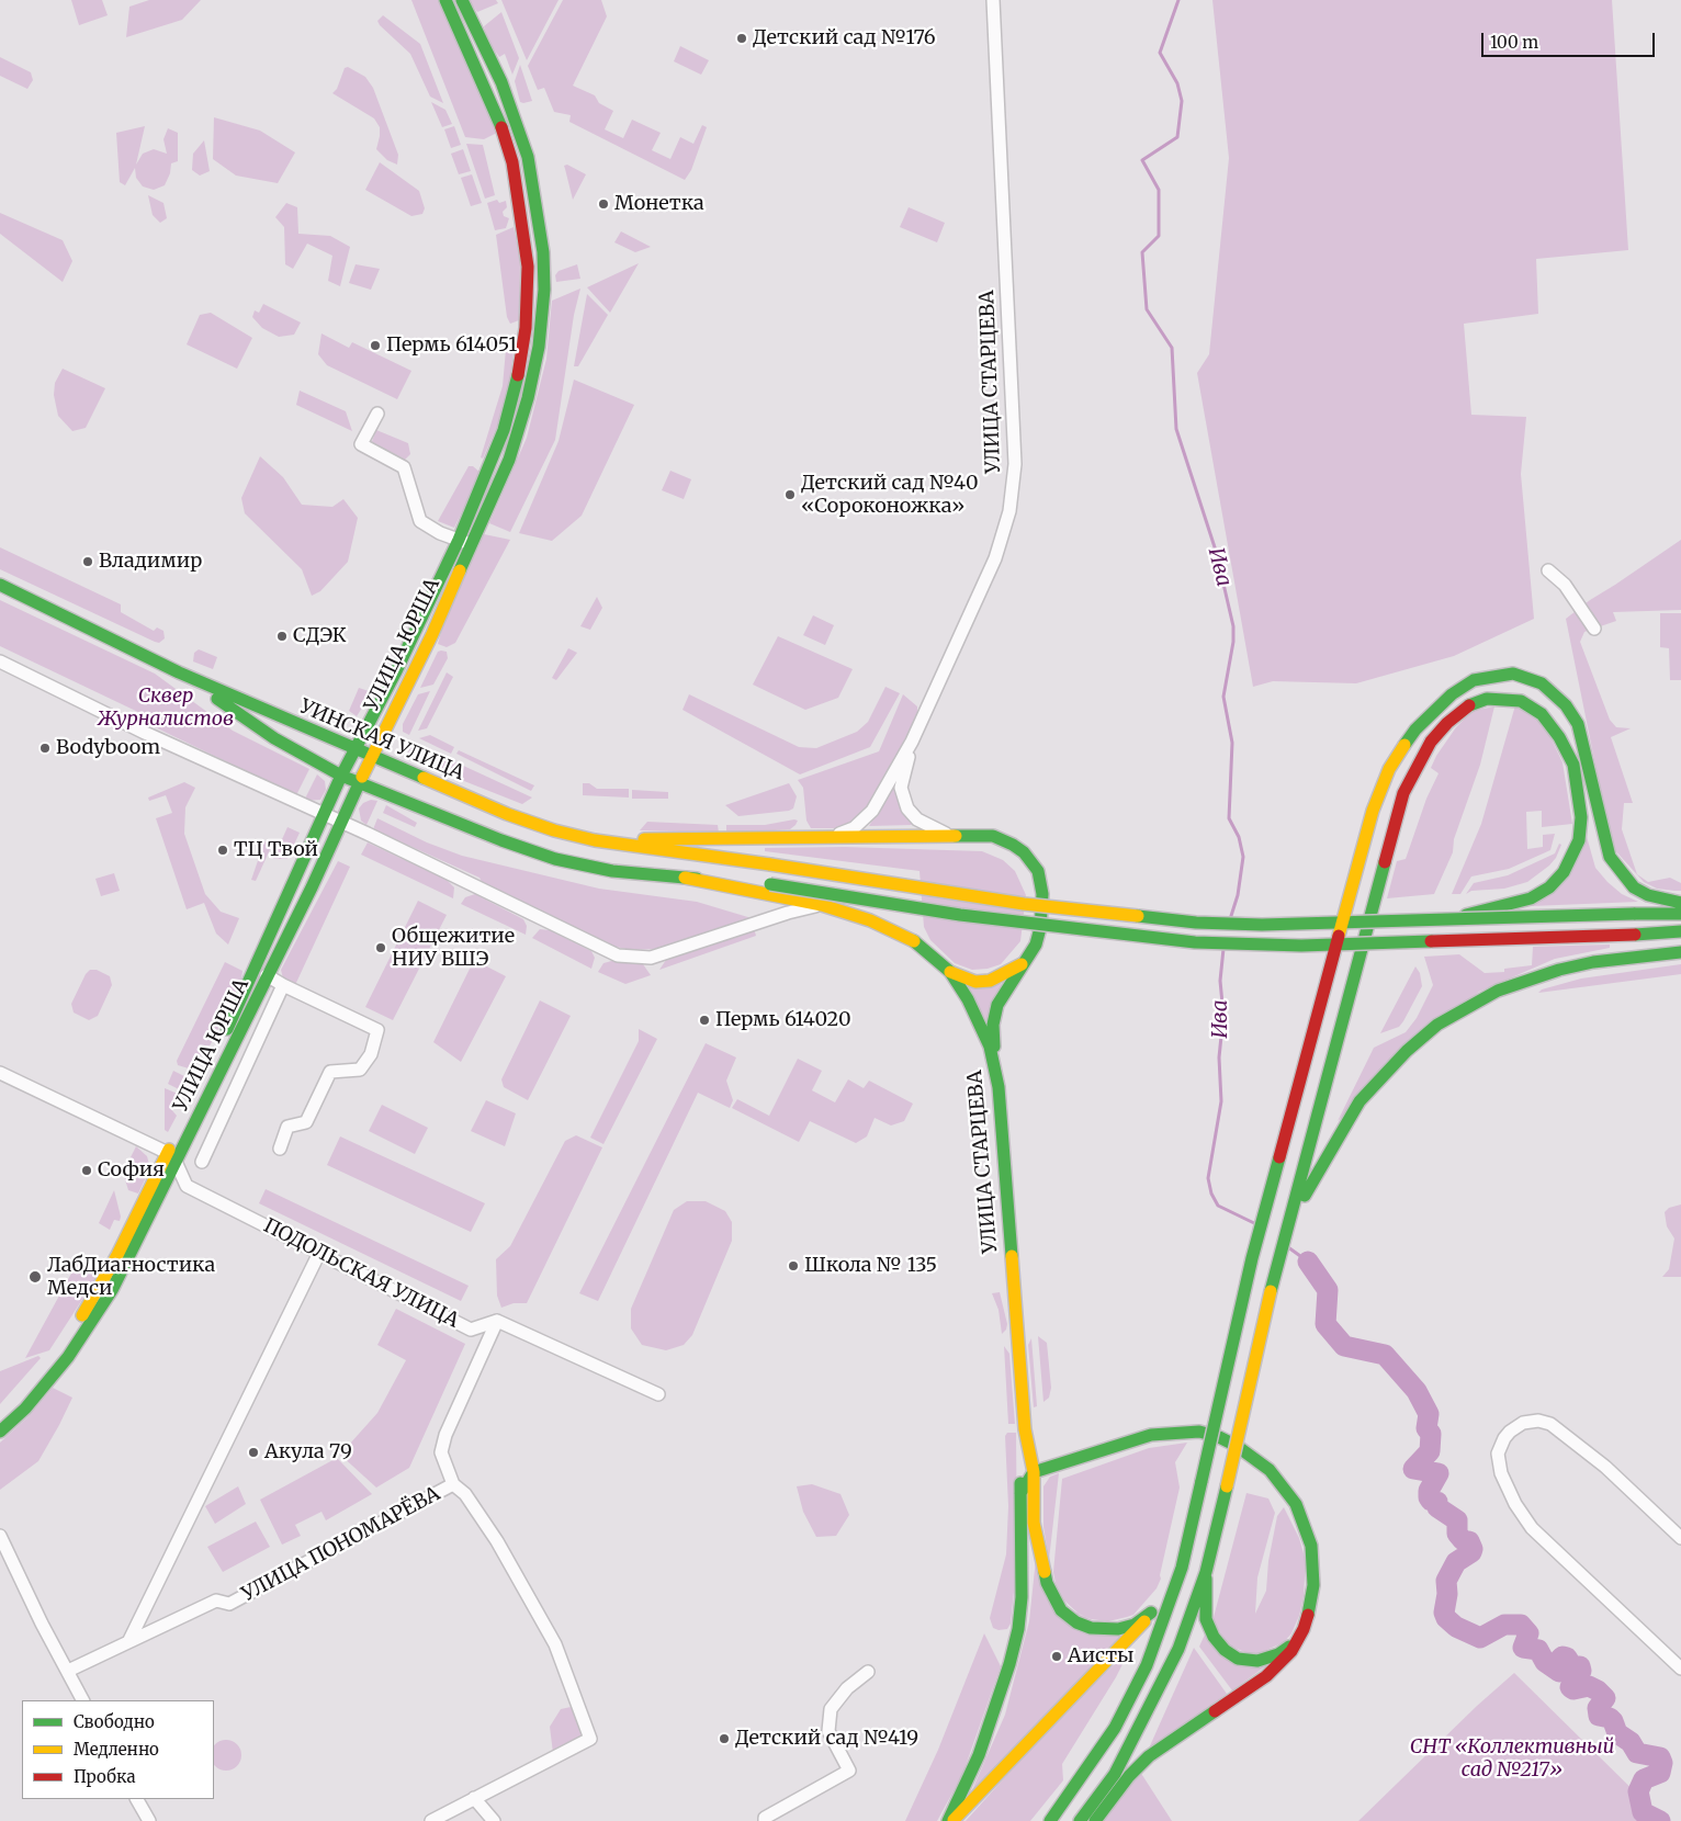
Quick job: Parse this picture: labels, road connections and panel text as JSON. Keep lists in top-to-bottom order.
{
  "streets": {
    "main road": ["УЛИЦА СТАРЦЕВА", "УЛИЦА ЮРША", "УИНСКАЯ УЛИЦА"],
    "street": ["ПОДОЛЬСКАЯ УЛИЦА", "УЛИЦА ПОНОМАРЁВА"]
  },
  "crossings": [
    ["УЛИЦА ЮРША", "УИНСКАЯ УЛИЦА"],
    ["УЛИЦА ЮРША", "ПОДОЛЬСКАЯ УЛИЦА"],
    ["ПОДОЛЬСКАЯ УЛИЦА", "УЛИЦА ПОНОМАРЁВА"]
  ],
  "water": ["Ива"],
  "parks": ["Сквер Журналистов", "СНТ «Коллективный сад №217»"],
  "places": [
    "Детский сад №176",
    "Монетка",
    "Пермь 614051",
    "Детский сад №40 «Сороконожка»",
    "Владимир",
    "СДЭК",
    "Bodyboom",
    "ТЦ Твой",
    "Общежитие НИУ ВШЭ",
    "Пермь 614020",
    "София",
    "Школа № 135",
    "ЛабДиагностика Медси",
    "Акула 79",
    "Аисты",
    "Детский сад №419"
  ],
  "legend": ["Свободно", "Медленно", "Пробка"],
  "scale_bar": "100 m"
}
